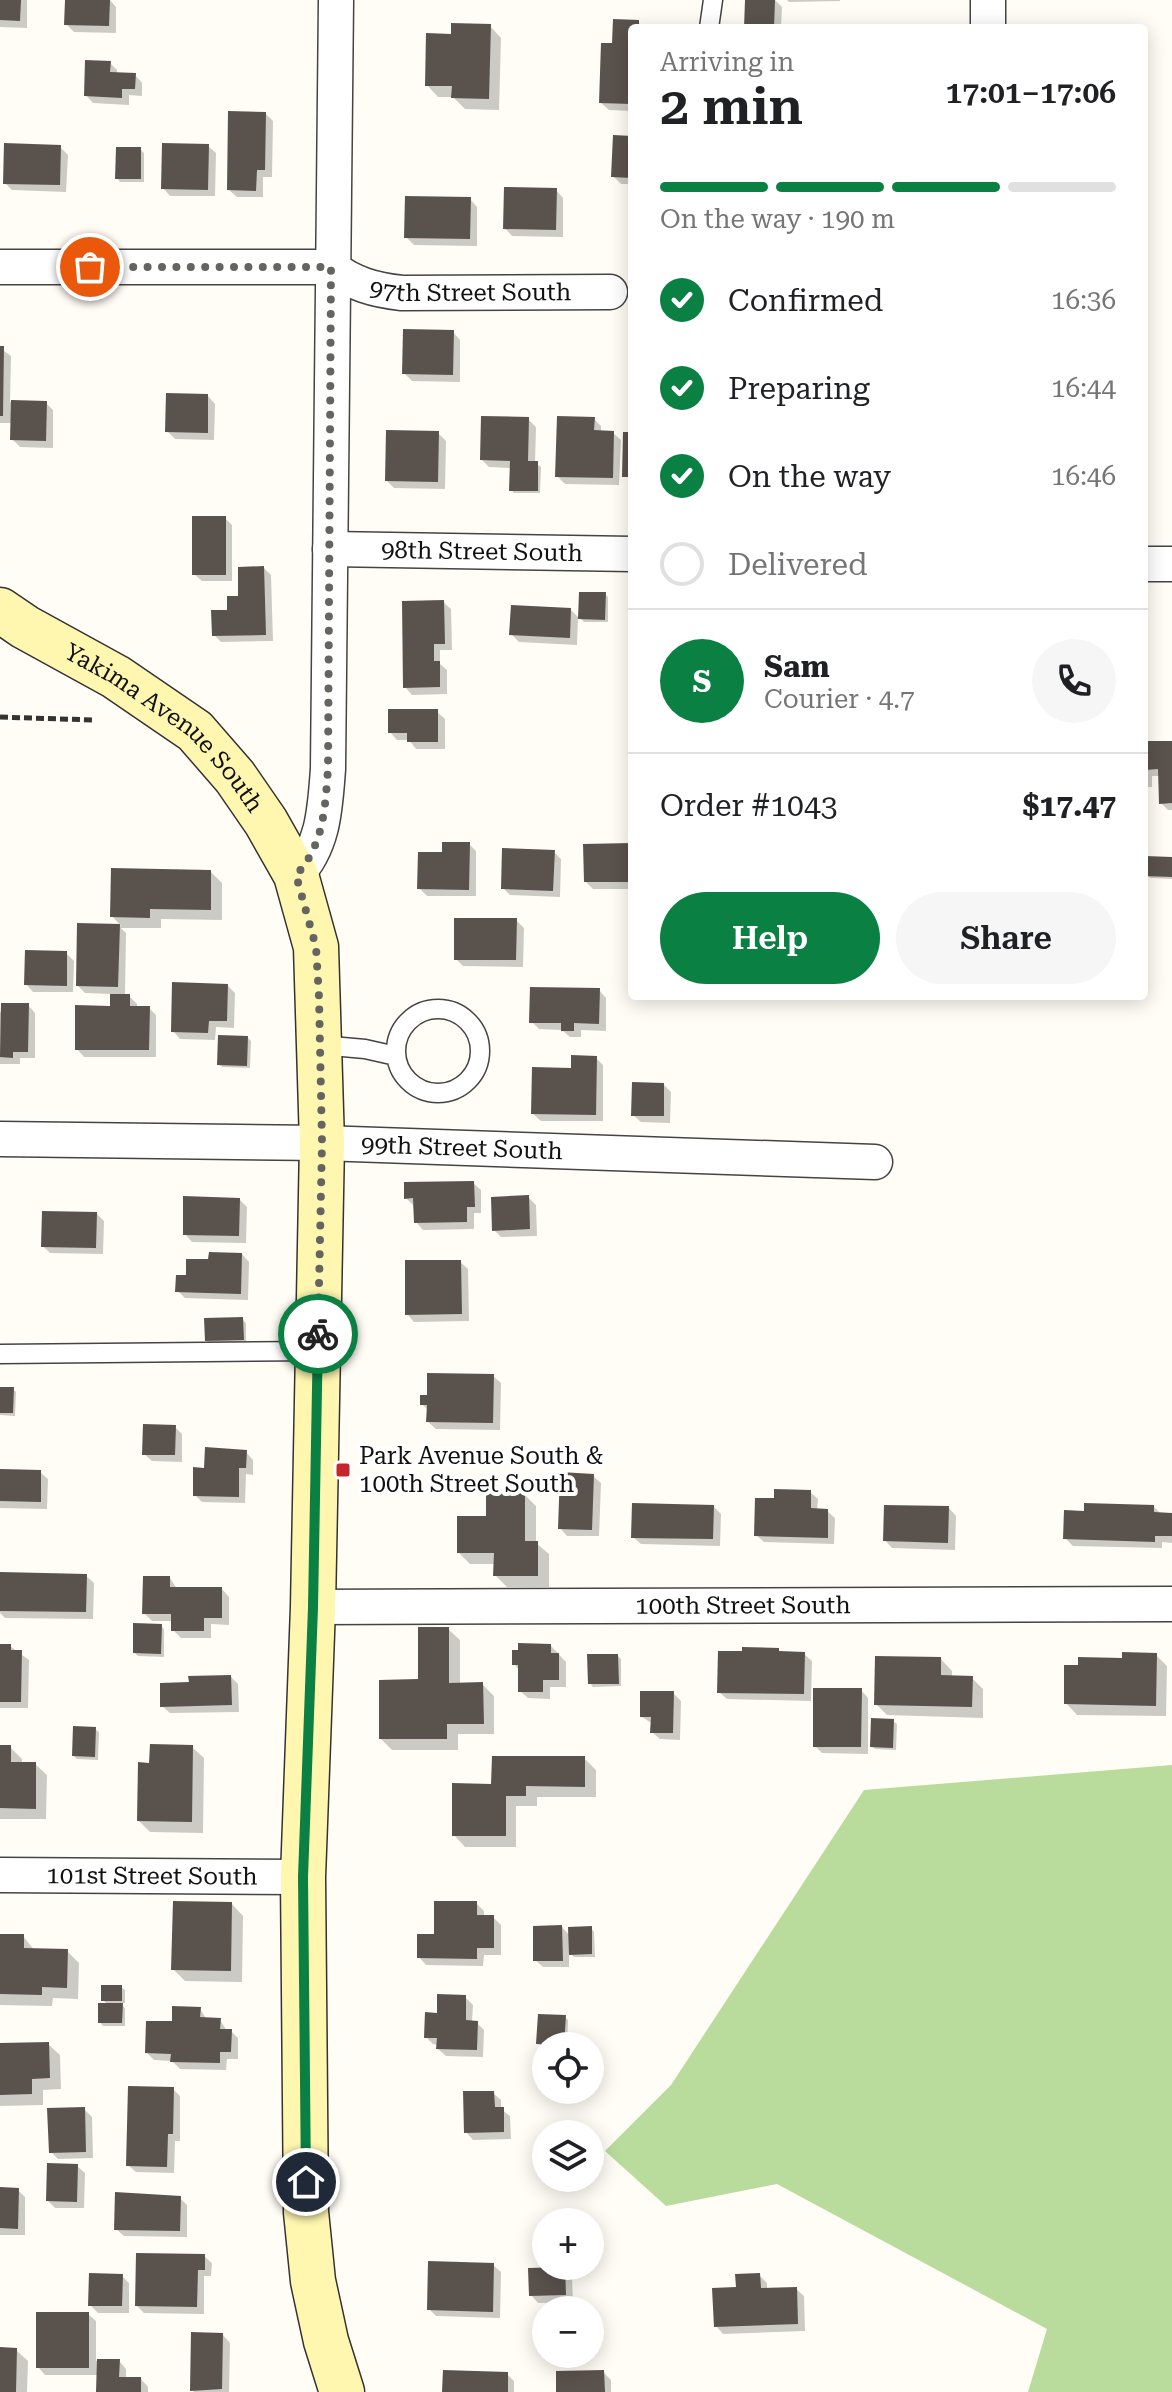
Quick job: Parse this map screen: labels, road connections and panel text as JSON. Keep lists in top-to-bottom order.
{
  "streets": {
    "main road": ["Yakima Avenue South"],
    "street": [
      "97th Street South",
      "98th Street South",
      "99th Street South",
      "100th Street South",
      "101st Street South"
    ]
  },
  "crossings": [
    ["Yakima Avenue South", "99th Street South"],
    ["Yakima Avenue South", "100th Street South"],
    ["Yakima Avenue South", "101st Street South"]
  ],
  "places": {
    "transit": ["Park Avenue South & 100th Street South"]
  },
  "page": {
    "heading": ["2 min", "Arriving in", "17:01–17:06"],
    "panel": [
      "Sam",
      "Courier · 4.7",
      "Order #1043",
      "$17.47"
    ],
    "bar": "On the way · 190 m",
    "list": [
      ["Confirmed", "16:36"],
      ["Preparing", "16:44"],
      ["On the way", "16:46"],
      "Delivered"
    ],
    "round": "S",
    "buttons": ["Help", "Share"],
    "map_buttons": ["+", "−"]
  }
}
